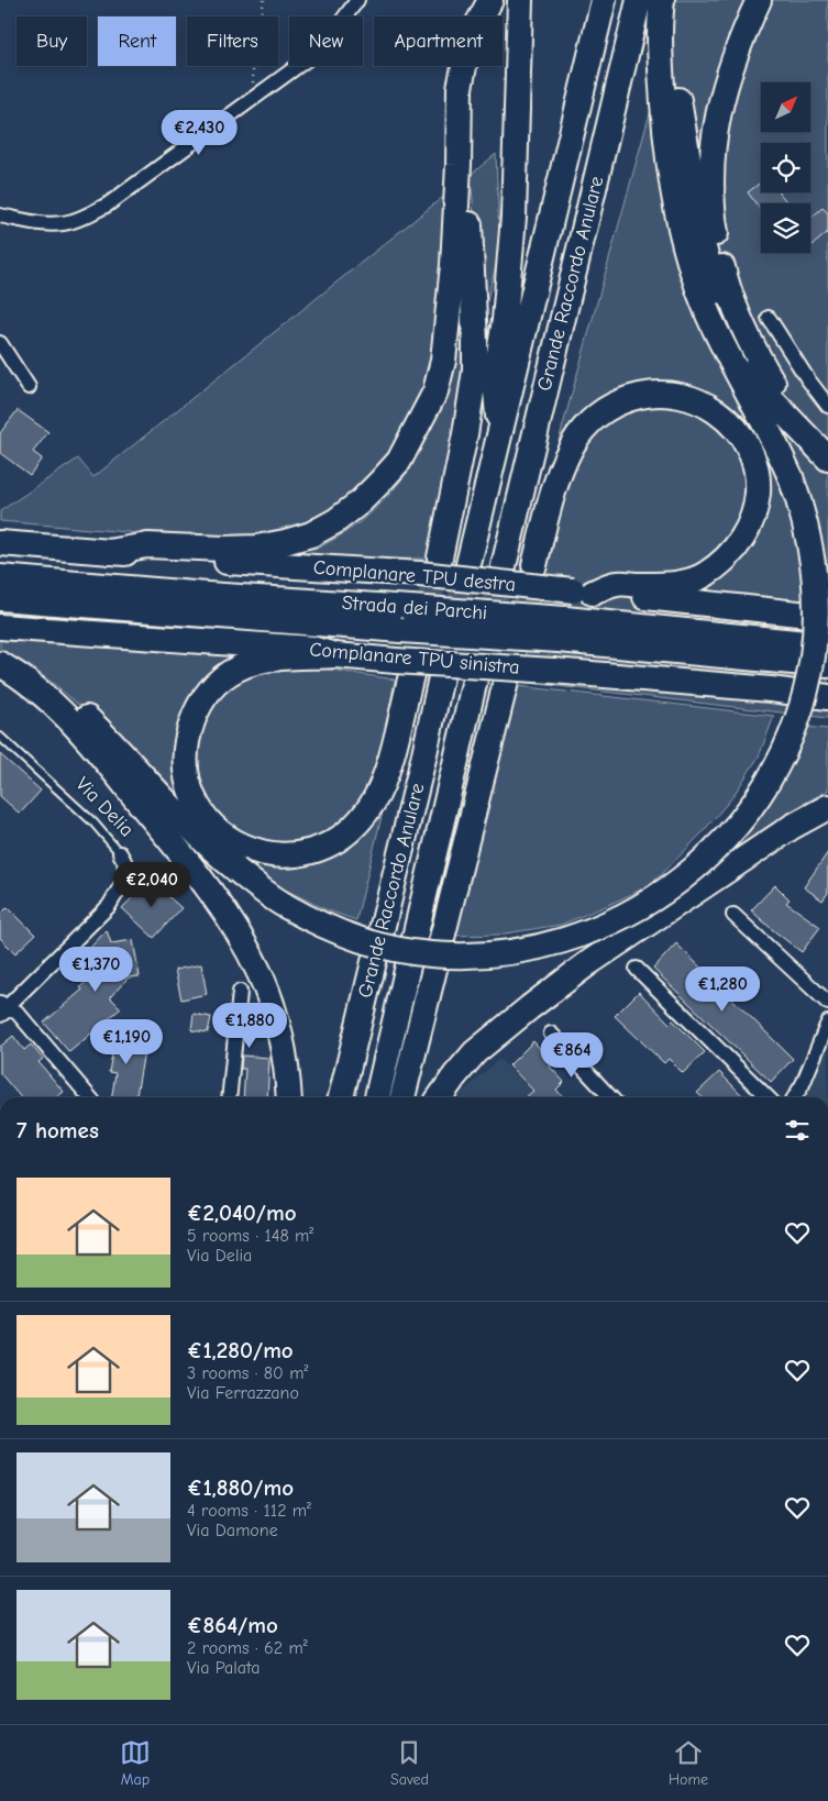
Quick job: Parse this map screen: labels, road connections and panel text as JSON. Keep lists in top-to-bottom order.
{
  "streets": {
    "highway": [
      "Grande Raccordo Anulare",
      "Complanare TPU destra",
      "Strada dei Parchi",
      "Complanare TPU sinistra"
    ],
    "street": ["Via Delia"]
  },
  "north": "top right",
  "page": {
    "chip": [
      "Buy",
      "Rent",
      "Filters",
      "New",
      "Apartment"
    ],
    "price": [
      "€2,430",
      "€2,040",
      "€1,370",
      "€1,280",
      "€1,880",
      "€1,190",
      "€864"
    ],
    "heading": "7 homes",
    "list": [
      {
        "name": "€2,040/mo",
        "note": "5 rooms · 148 m² · Via Delia"
      },
      {
        "name": "€1,280/mo",
        "note": "3 rooms · 80 m² · Via Ferrazzano"
      },
      {
        "name": "€1,880/mo",
        "note": "4 rooms · 112 m² · Via Damone"
      },
      {
        "name": "€864/mo",
        "note": "2 rooms · 62 m² · Via Palata"
      }
    ],
    "tabs": ["Map", "Saved", "Home"]
  }
}
